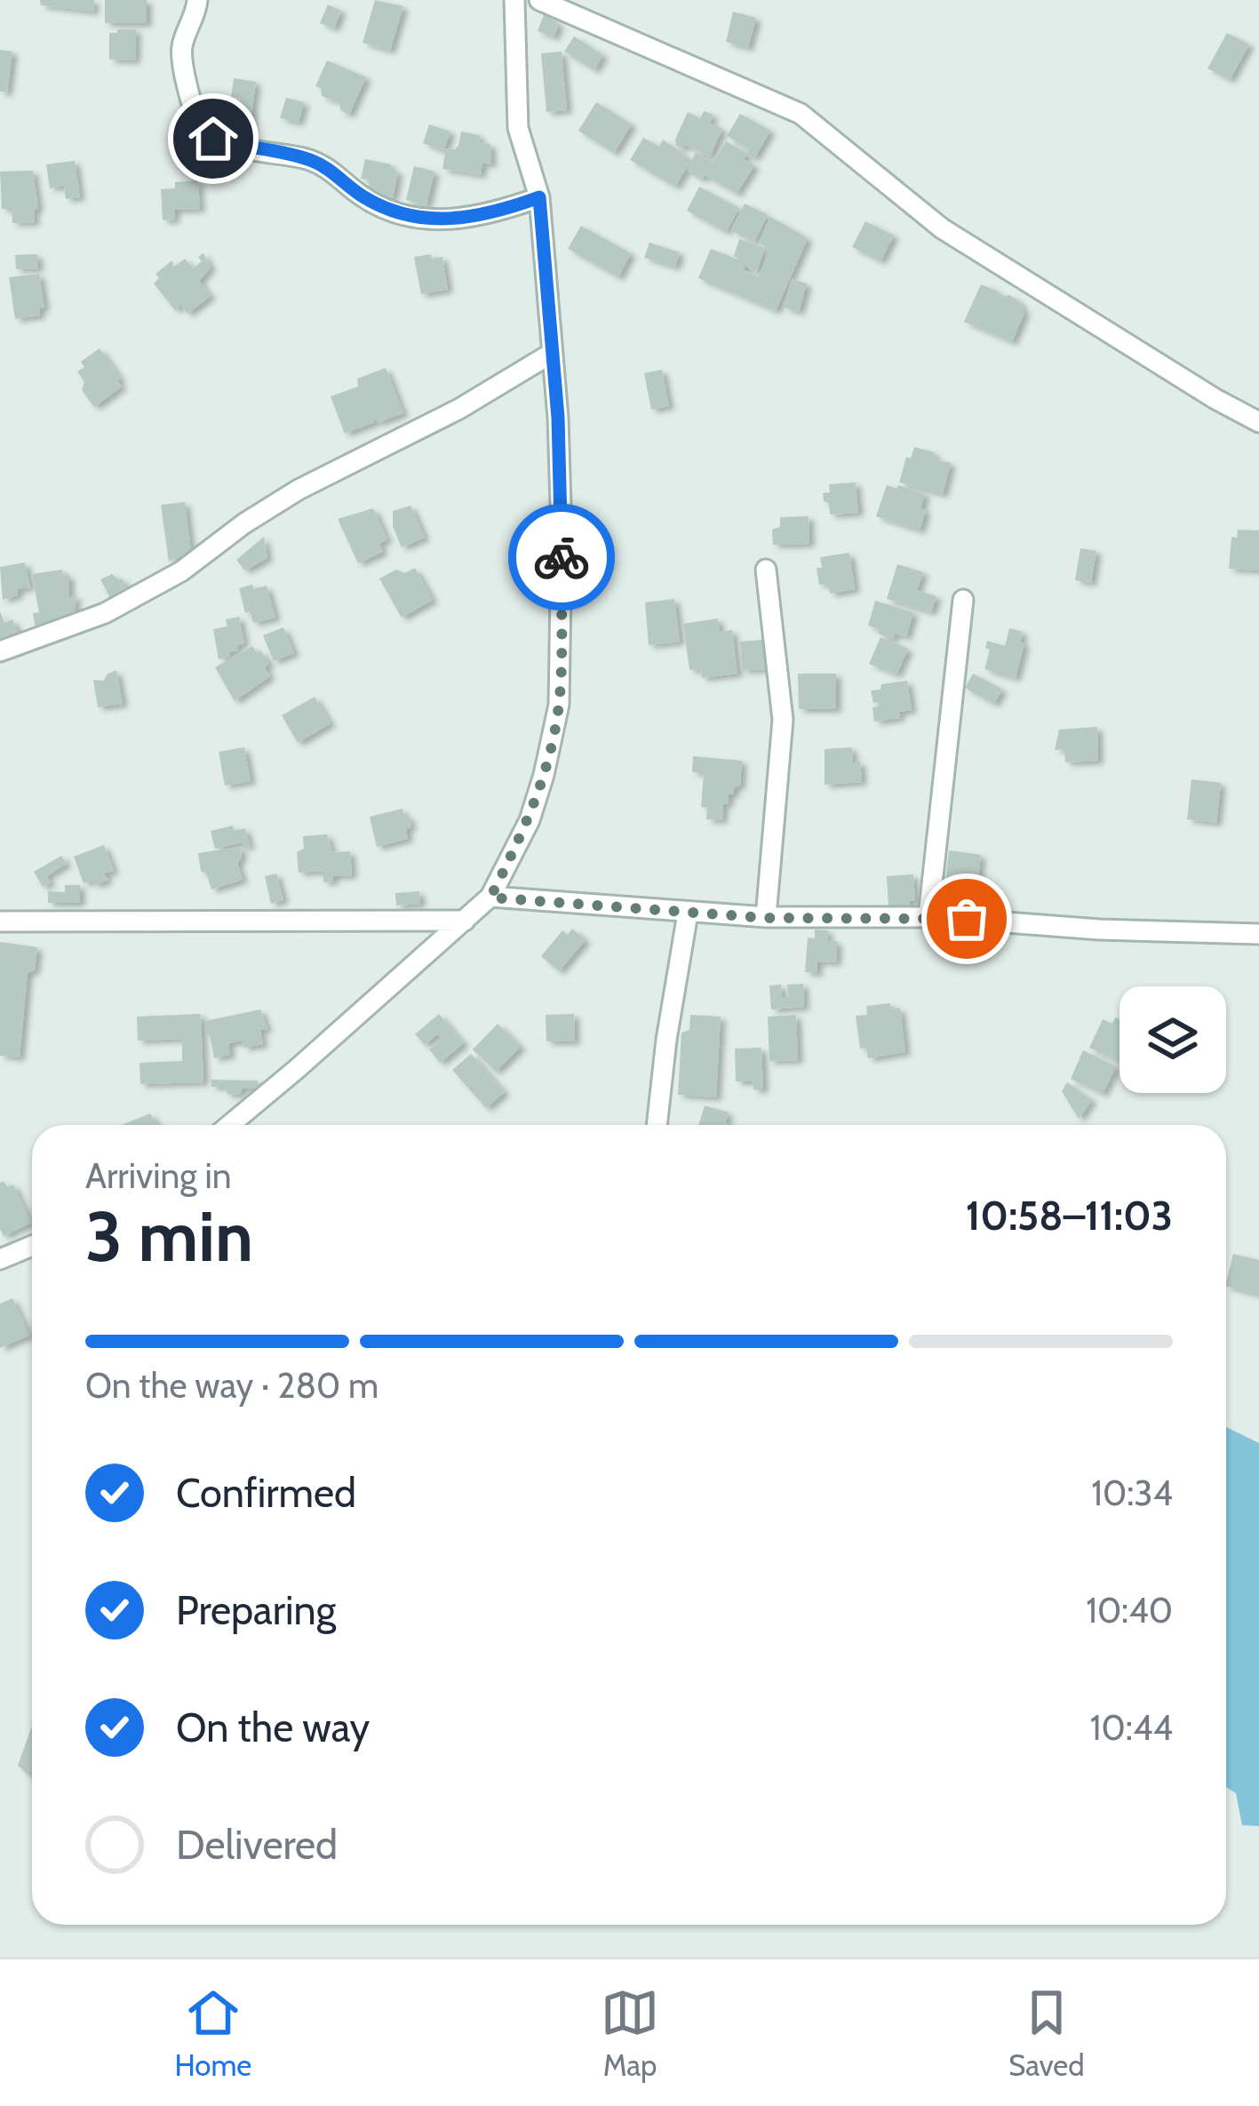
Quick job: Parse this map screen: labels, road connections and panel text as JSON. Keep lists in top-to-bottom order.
{
  "page": {
    "heading": ["3 min", "Arriving in", "10:58–11:03"],
    "bar": "On the way · 280 m",
    "list": [
      ["Confirmed", "10:34"],
      ["Preparing", "10:40"],
      ["On the way", "10:44"],
      "Delivered"
    ],
    "tabs": ["Home", "Map", "Saved"]
  }
}
